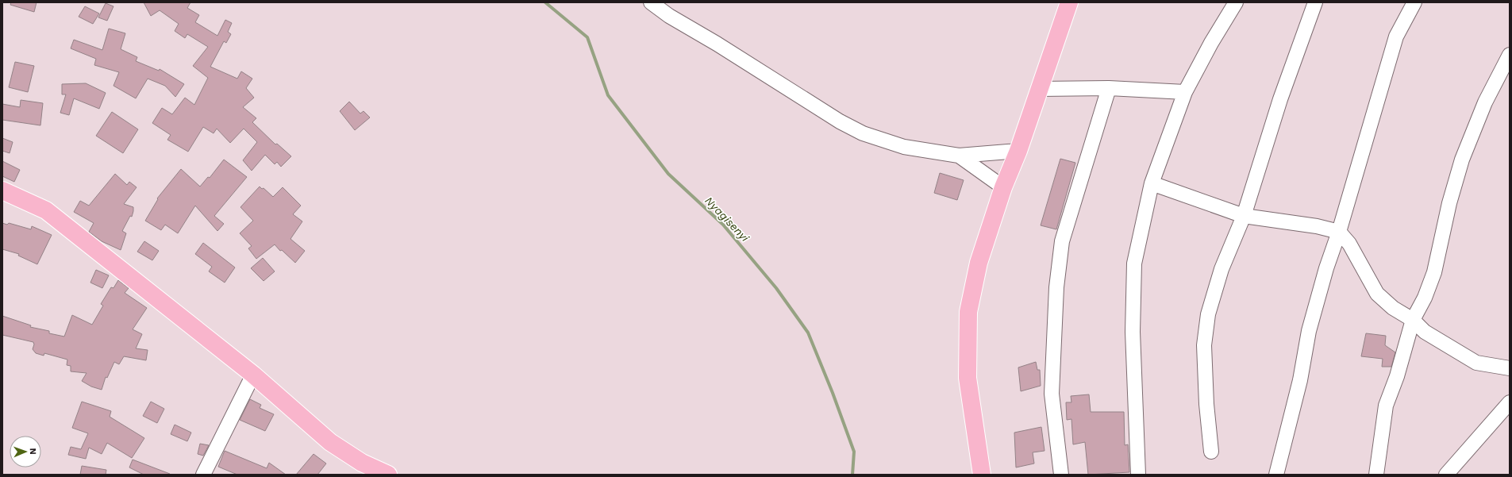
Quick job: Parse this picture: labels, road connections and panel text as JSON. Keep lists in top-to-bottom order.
{
  "water": ["Nyagisenyi"],
  "north": "right"
}
